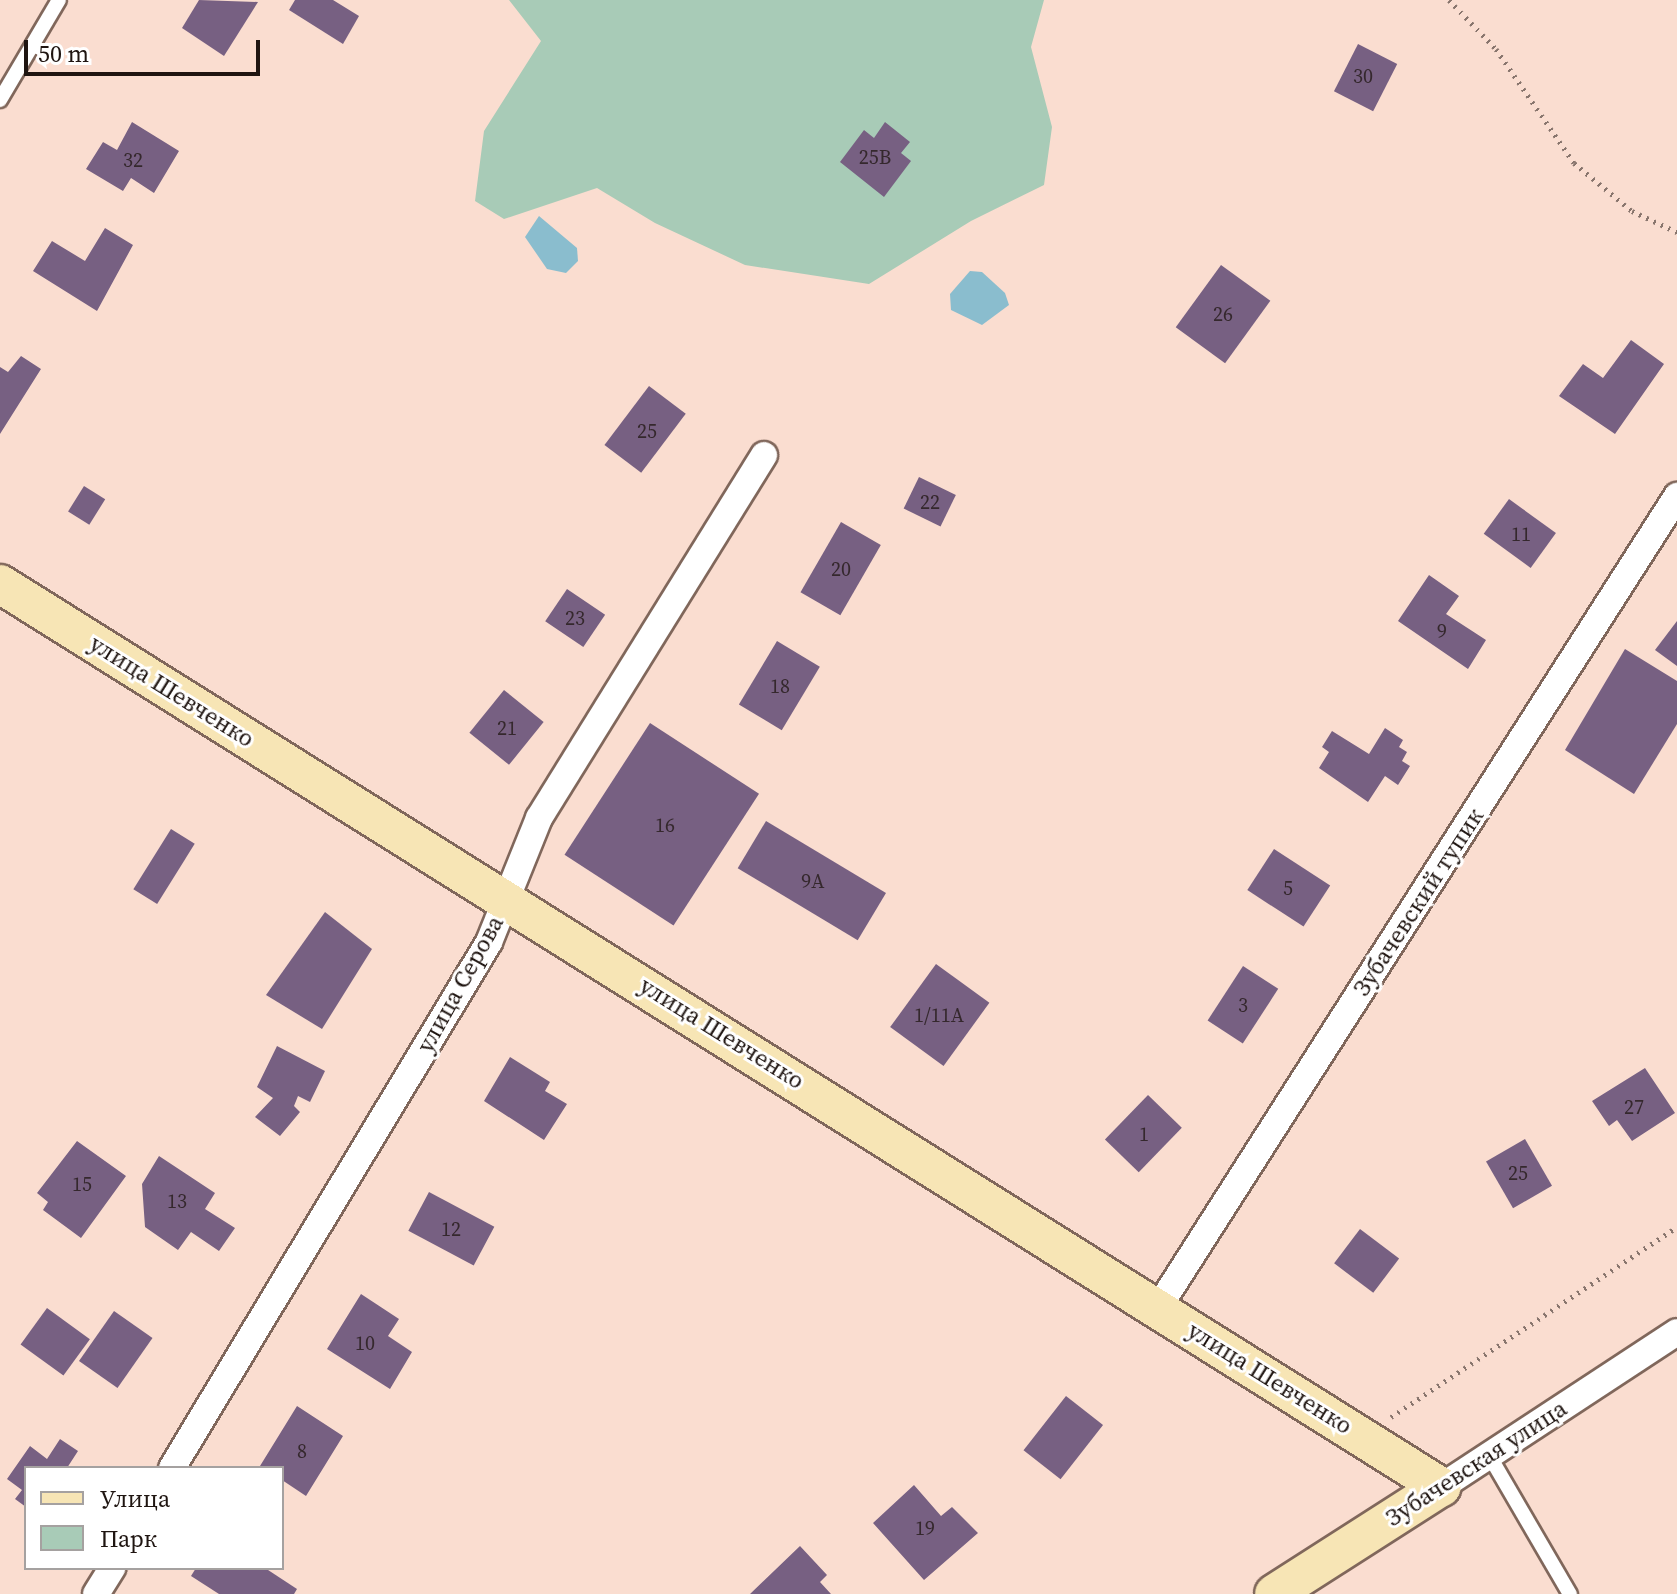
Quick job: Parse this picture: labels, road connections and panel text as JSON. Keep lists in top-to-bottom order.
{
  "streets": {
    "street": [
      "улица Шевченко",
      "Зубачевский тупик",
      "улица Серова",
      "Зубачевская улица"
    ]
  },
  "crossings": [
    ["улица Шевченко", "Зубачевский тупик"],
    ["улица Шевченко", "улица Серова"],
    ["улица Шевченко", "Зубачевская улица"]
  ],
  "house_numbers": [
    "30",
    "25В",
    "32",
    "26",
    "25",
    "22",
    "11",
    "20",
    "23",
    "9",
    "18",
    "21",
    "16",
    "9А",
    "5",
    "3",
    "1/11А",
    "27",
    "1",
    "25",
    "15",
    "13",
    "12",
    "10",
    "8",
    "19"
  ],
  "legend": ["Улица", "Парк"],
  "scale_bar": "50 m"
}
